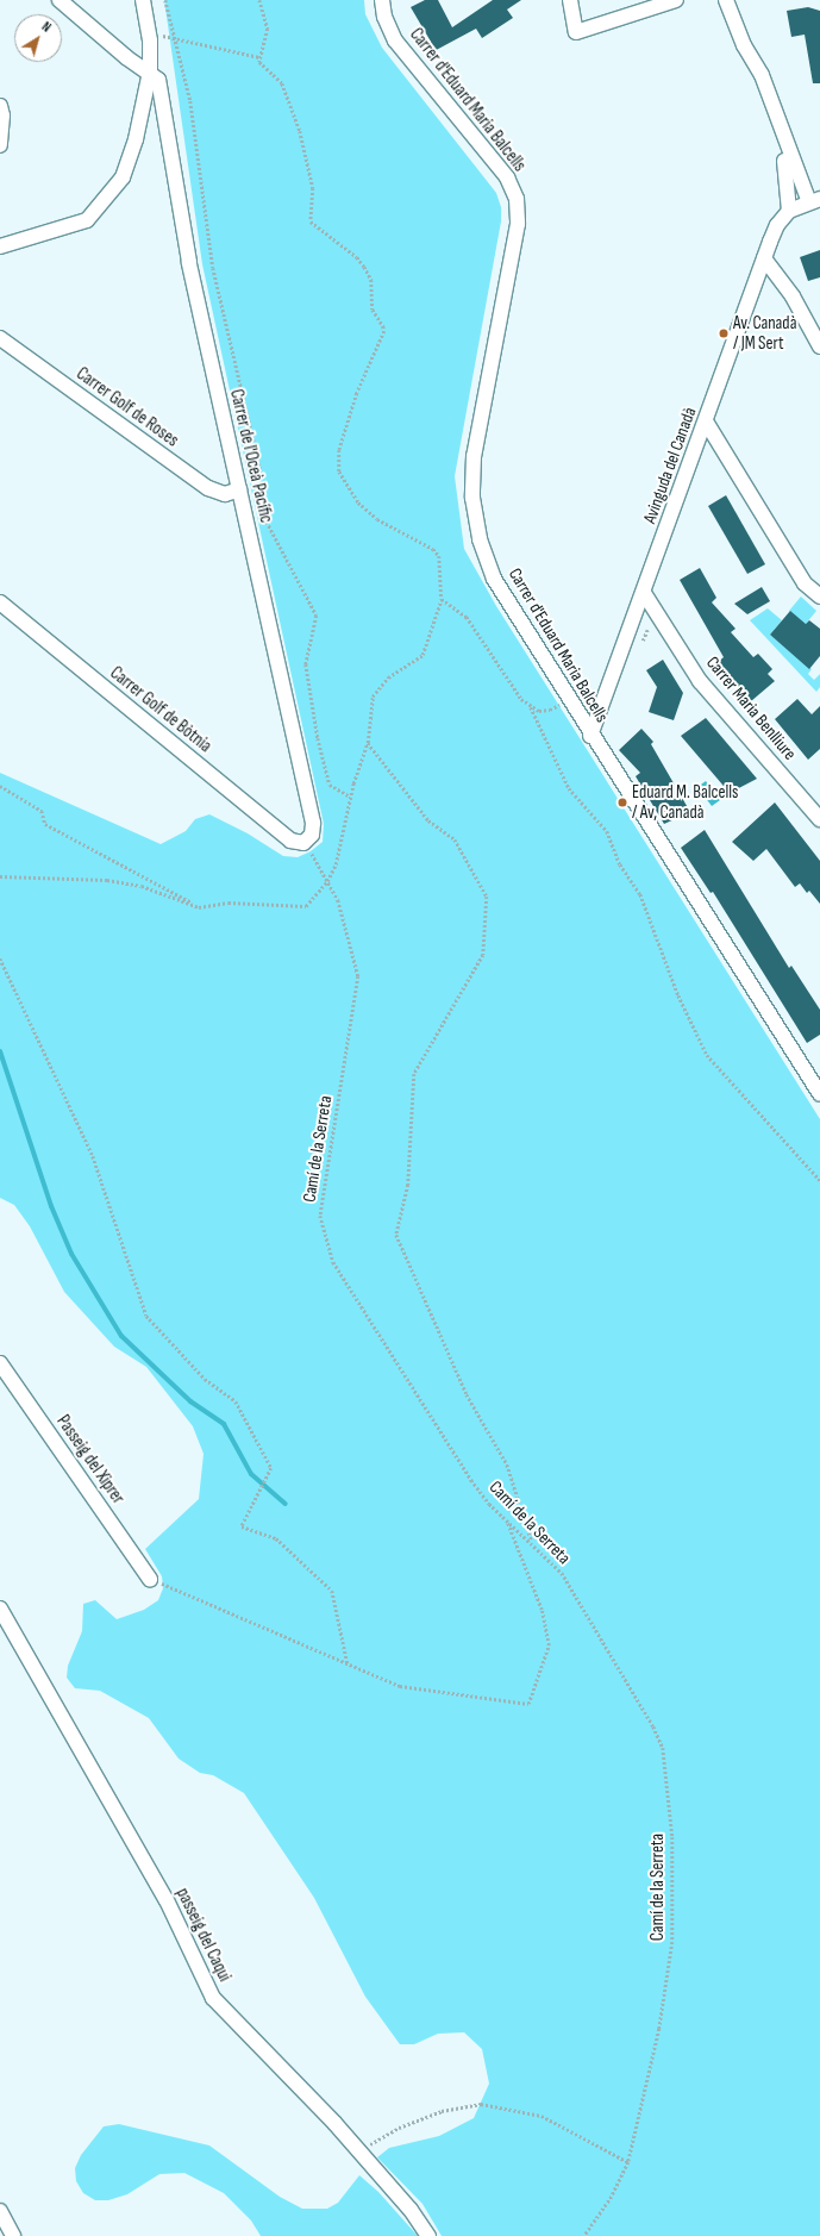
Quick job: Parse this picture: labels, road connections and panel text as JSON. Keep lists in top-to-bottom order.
{
  "streets": {
    "street": [
      "Carrer d'Eduard Maria Balcells",
      "Carrer Golf de Roses",
      "Carrer de l'Oceà Pacífic",
      "Avinguda del Canadà",
      "Carrer Maria Benlliure",
      "Carrer Golf de Bòtnia",
      "Passeig del Xiprer",
      "passeig del Caqui"
    ],
    "path": ["Camí de la Serreta"]
  },
  "crossings": [
    ["Carrer d'Eduard Maria Balcells", "Avinguda del Canadà"],
    ["Carrer Golf de Roses", "Carrer de l'Oceà Pacífic"],
    ["Carrer de l'Oceà Pacífic", "Carrer Golf de Bòtnia"],
    ["Carrer de l'Oceà Pacífic", "Camí de la Serreta"],
    ["Avinguda del Canadà", "Carrer Maria Benlliure"],
    ["Carrer Golf de Bòtnia", "Camí de la Serreta"]
  ],
  "places": ["Av. Canadà / JM Sert", "Eduard M. Balcells / Av, Canadà"],
  "north": "top right"
}
